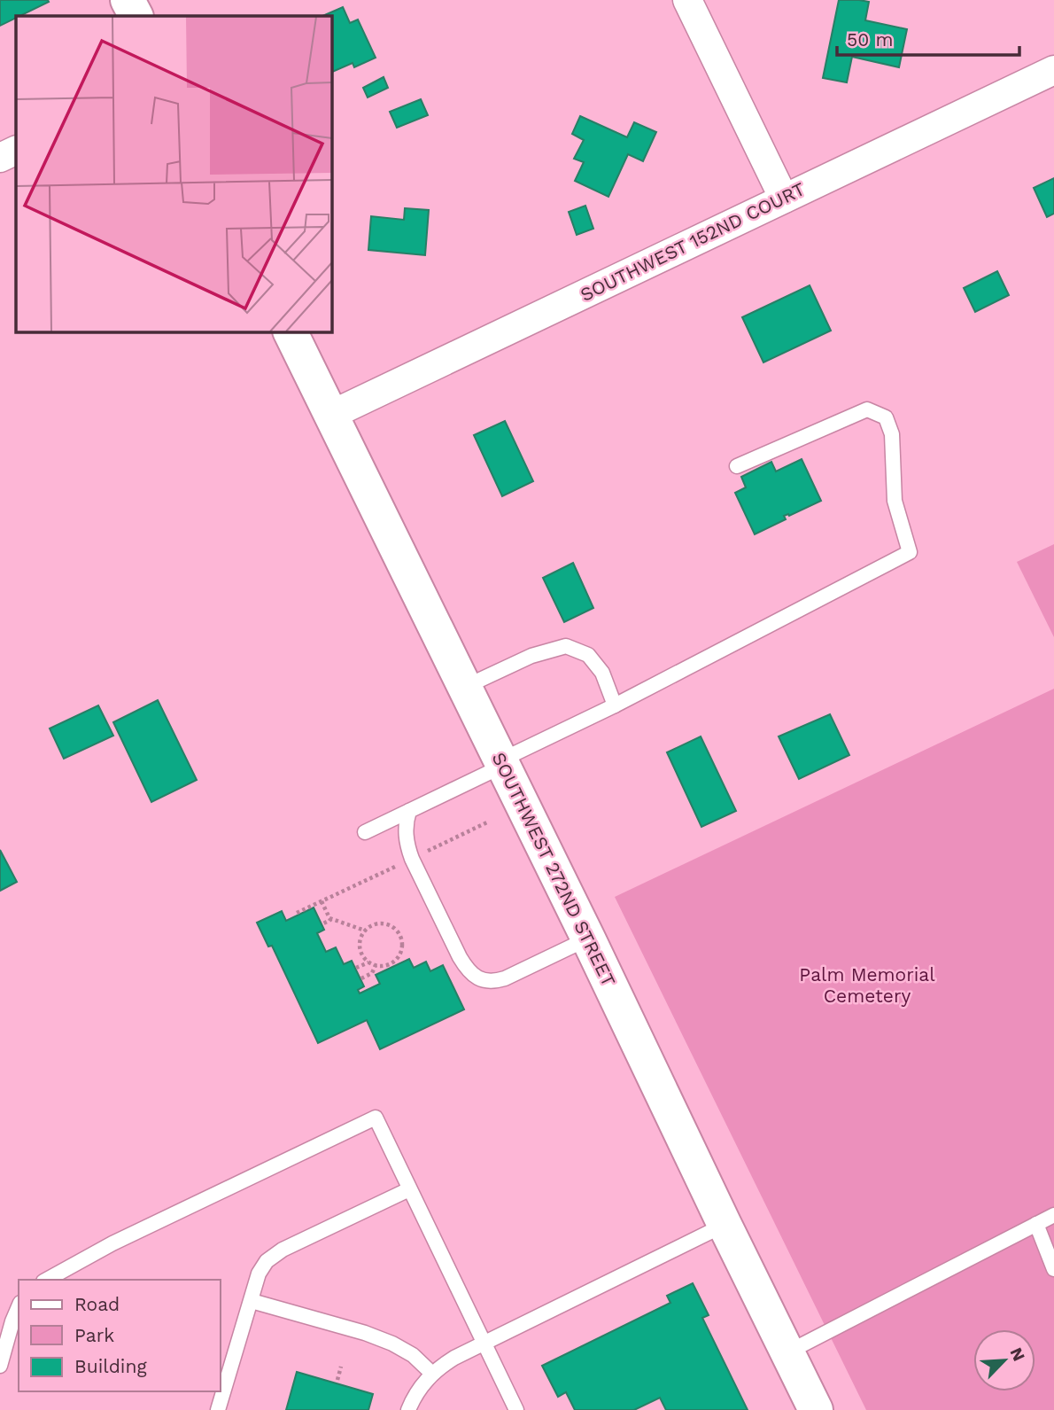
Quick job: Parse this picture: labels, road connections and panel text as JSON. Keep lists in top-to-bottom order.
{
  "streets": {
    "street": ["SOUTHWEST 152ND COURT", "SOUTHWEST 272ND STREET"]
  },
  "crossings": [
    ["SOUTHWEST 152ND COURT", "SOUTHWEST 272ND STREET"]
  ],
  "parks": ["Palm Memorial Cemetery"],
  "legend": ["Road", "Park", "Building"],
  "scale_bar": "50 m",
  "north": "top right"
}
